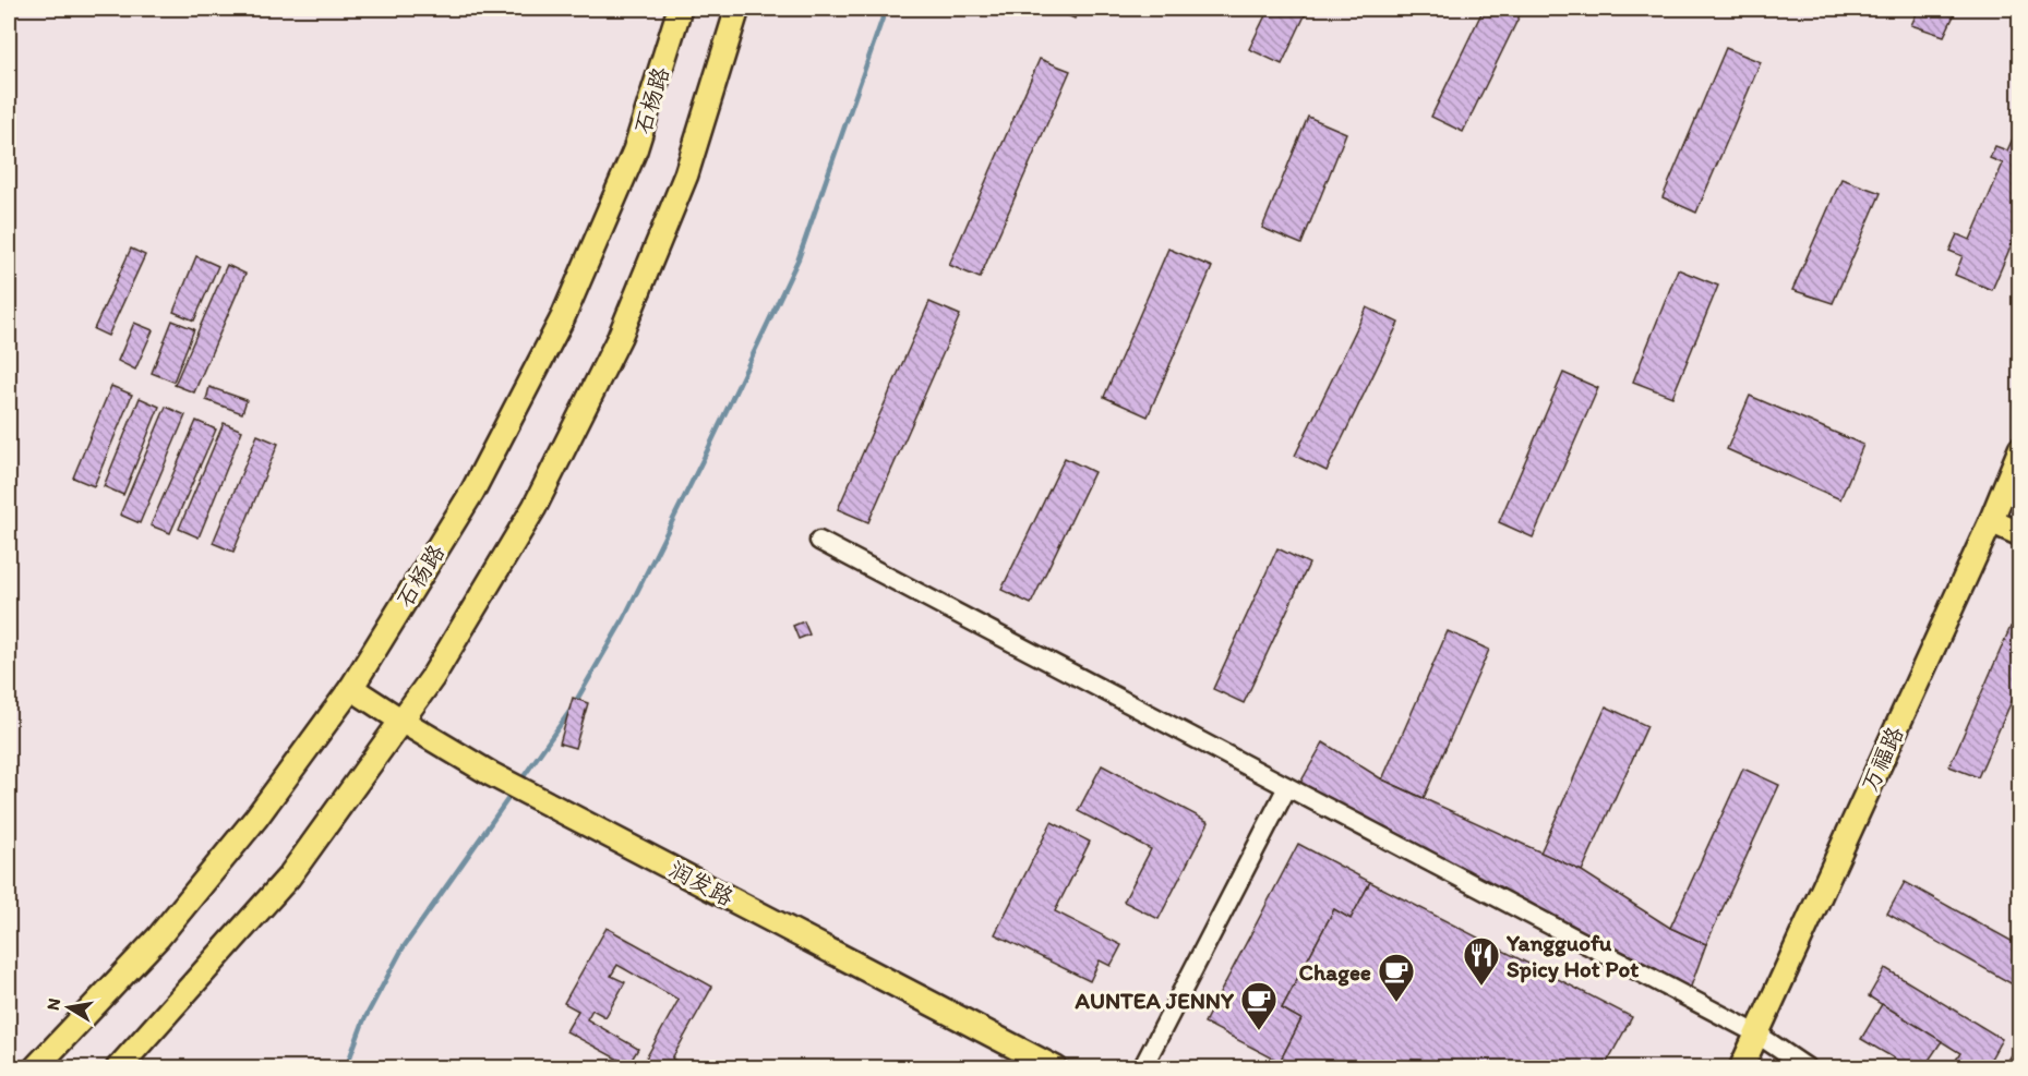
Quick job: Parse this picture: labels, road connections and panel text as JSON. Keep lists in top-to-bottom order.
{
  "streets": {
    "main road": ["石杨路", "万福路", "润发路"]
  },
  "crossings": [
    ["石杨路", "润发路"]
  ],
  "places": {
    "restaurant": ["Yangguofu Spicy Hot Pot"],
    "cafe": ["Chagee", "AUNTEA JENNY"]
  },
  "north": "left"
}
